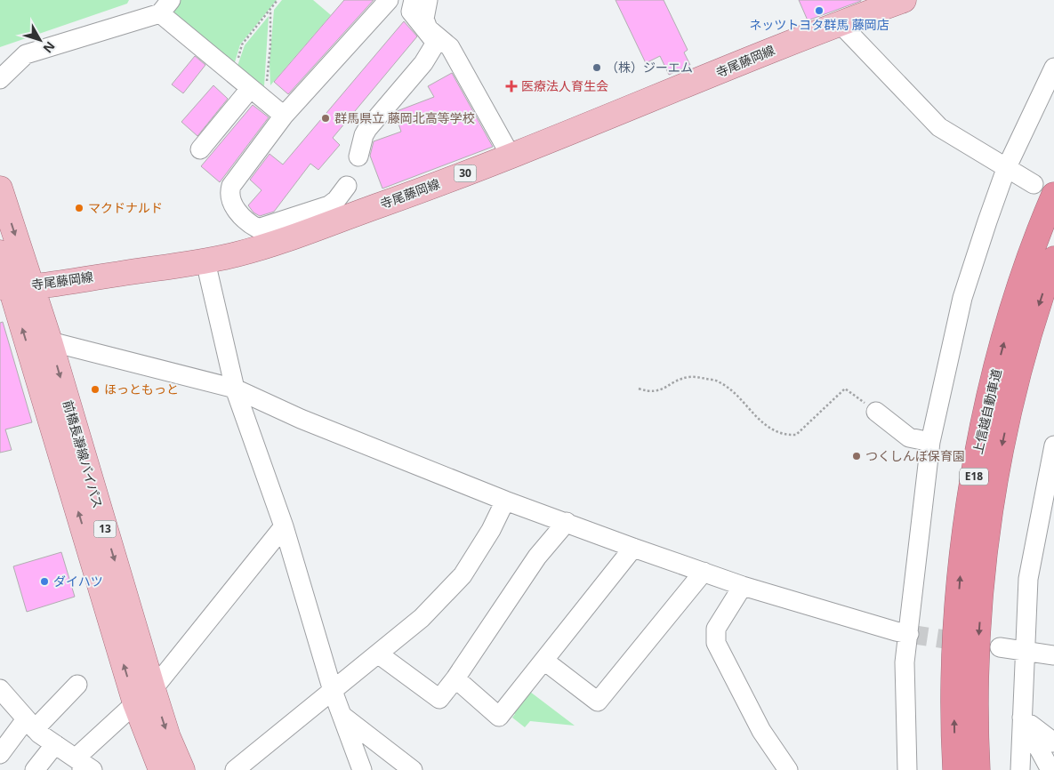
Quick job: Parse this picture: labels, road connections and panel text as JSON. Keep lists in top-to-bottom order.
{
  "streets": {
    "highway": ["上信越自動車道", "E18"],
    "main road": [
      "寺尾藤岡線",
      "30",
      "前橋長瀞線バイパス",
      "13"
    ]
  },
  "crossings": [
    ["寺尾藤岡線", "前橋長瀞線バイパス"]
  ],
  "places": {
    "other": [
      "ネッツトヨタ群馬 藤岡店",
      "（株）ジーエム",
      "群馬県立 藤岡北高等学校",
      "マクドナルド",
      "ほっともっと",
      "つくしんぼ保育園",
      "ダイハツ"
    ],
    "health": ["医療法人育生会"]
  },
  "north": "bottom right"
}
